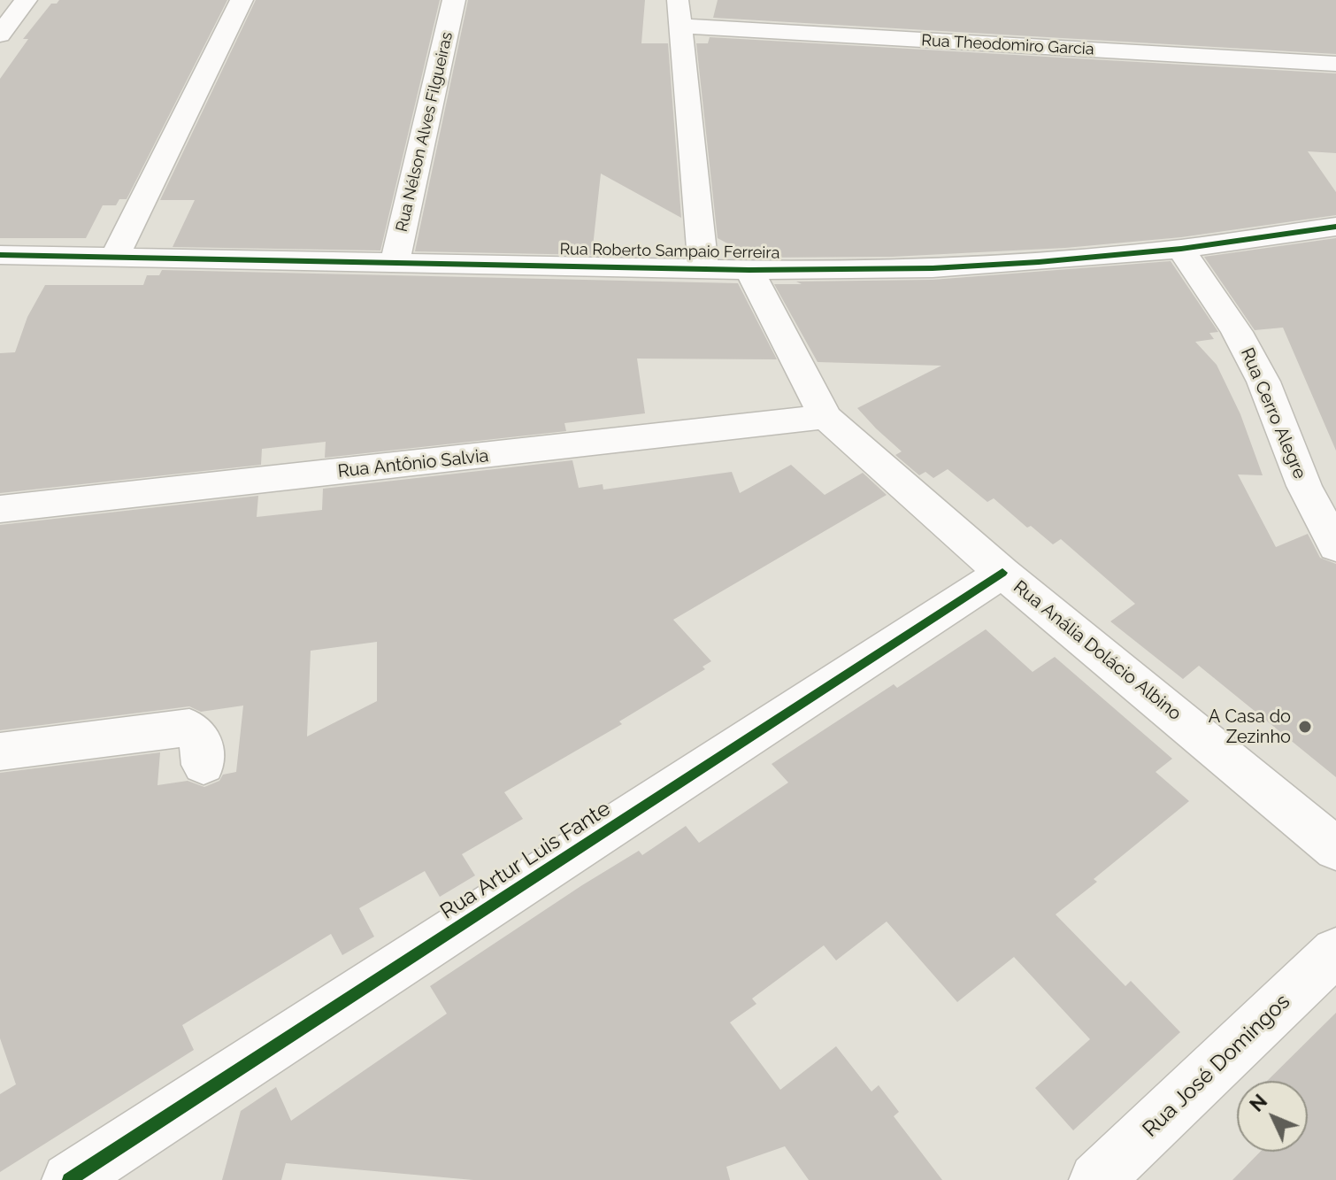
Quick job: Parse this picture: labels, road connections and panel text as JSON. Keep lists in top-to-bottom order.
{
  "streets": {
    "street": [
      "Rua Theodomiro Garcia",
      "Rua Nélson Alves Filgueiras",
      "Rua Roberto Sampaio Ferreira",
      "Rua Cerro Alegre",
      "Rua Antônio Salvia",
      "Rua Anália Dolácio Albino",
      "Rua Artur Luis Fante",
      "Rua José Domingos"
    ]
  },
  "crossings": [
    ["Rua Nélson Alves Filgueiras", "Rua Roberto Sampaio Ferreira"],
    ["Rua Roberto Sampaio Ferreira", "Rua Cerro Alegre"],
    ["Rua Roberto Sampaio Ferreira", "Rua Anália Dolácio Albino"],
    ["Rua Antônio Salvia", "Rua Anália Dolácio Albino"],
    ["Rua Anália Dolácio Albino", "Rua Artur Luis Fante"]
  ],
  "places": ["A Casa do Zezinho"],
  "north": "top left"
}
